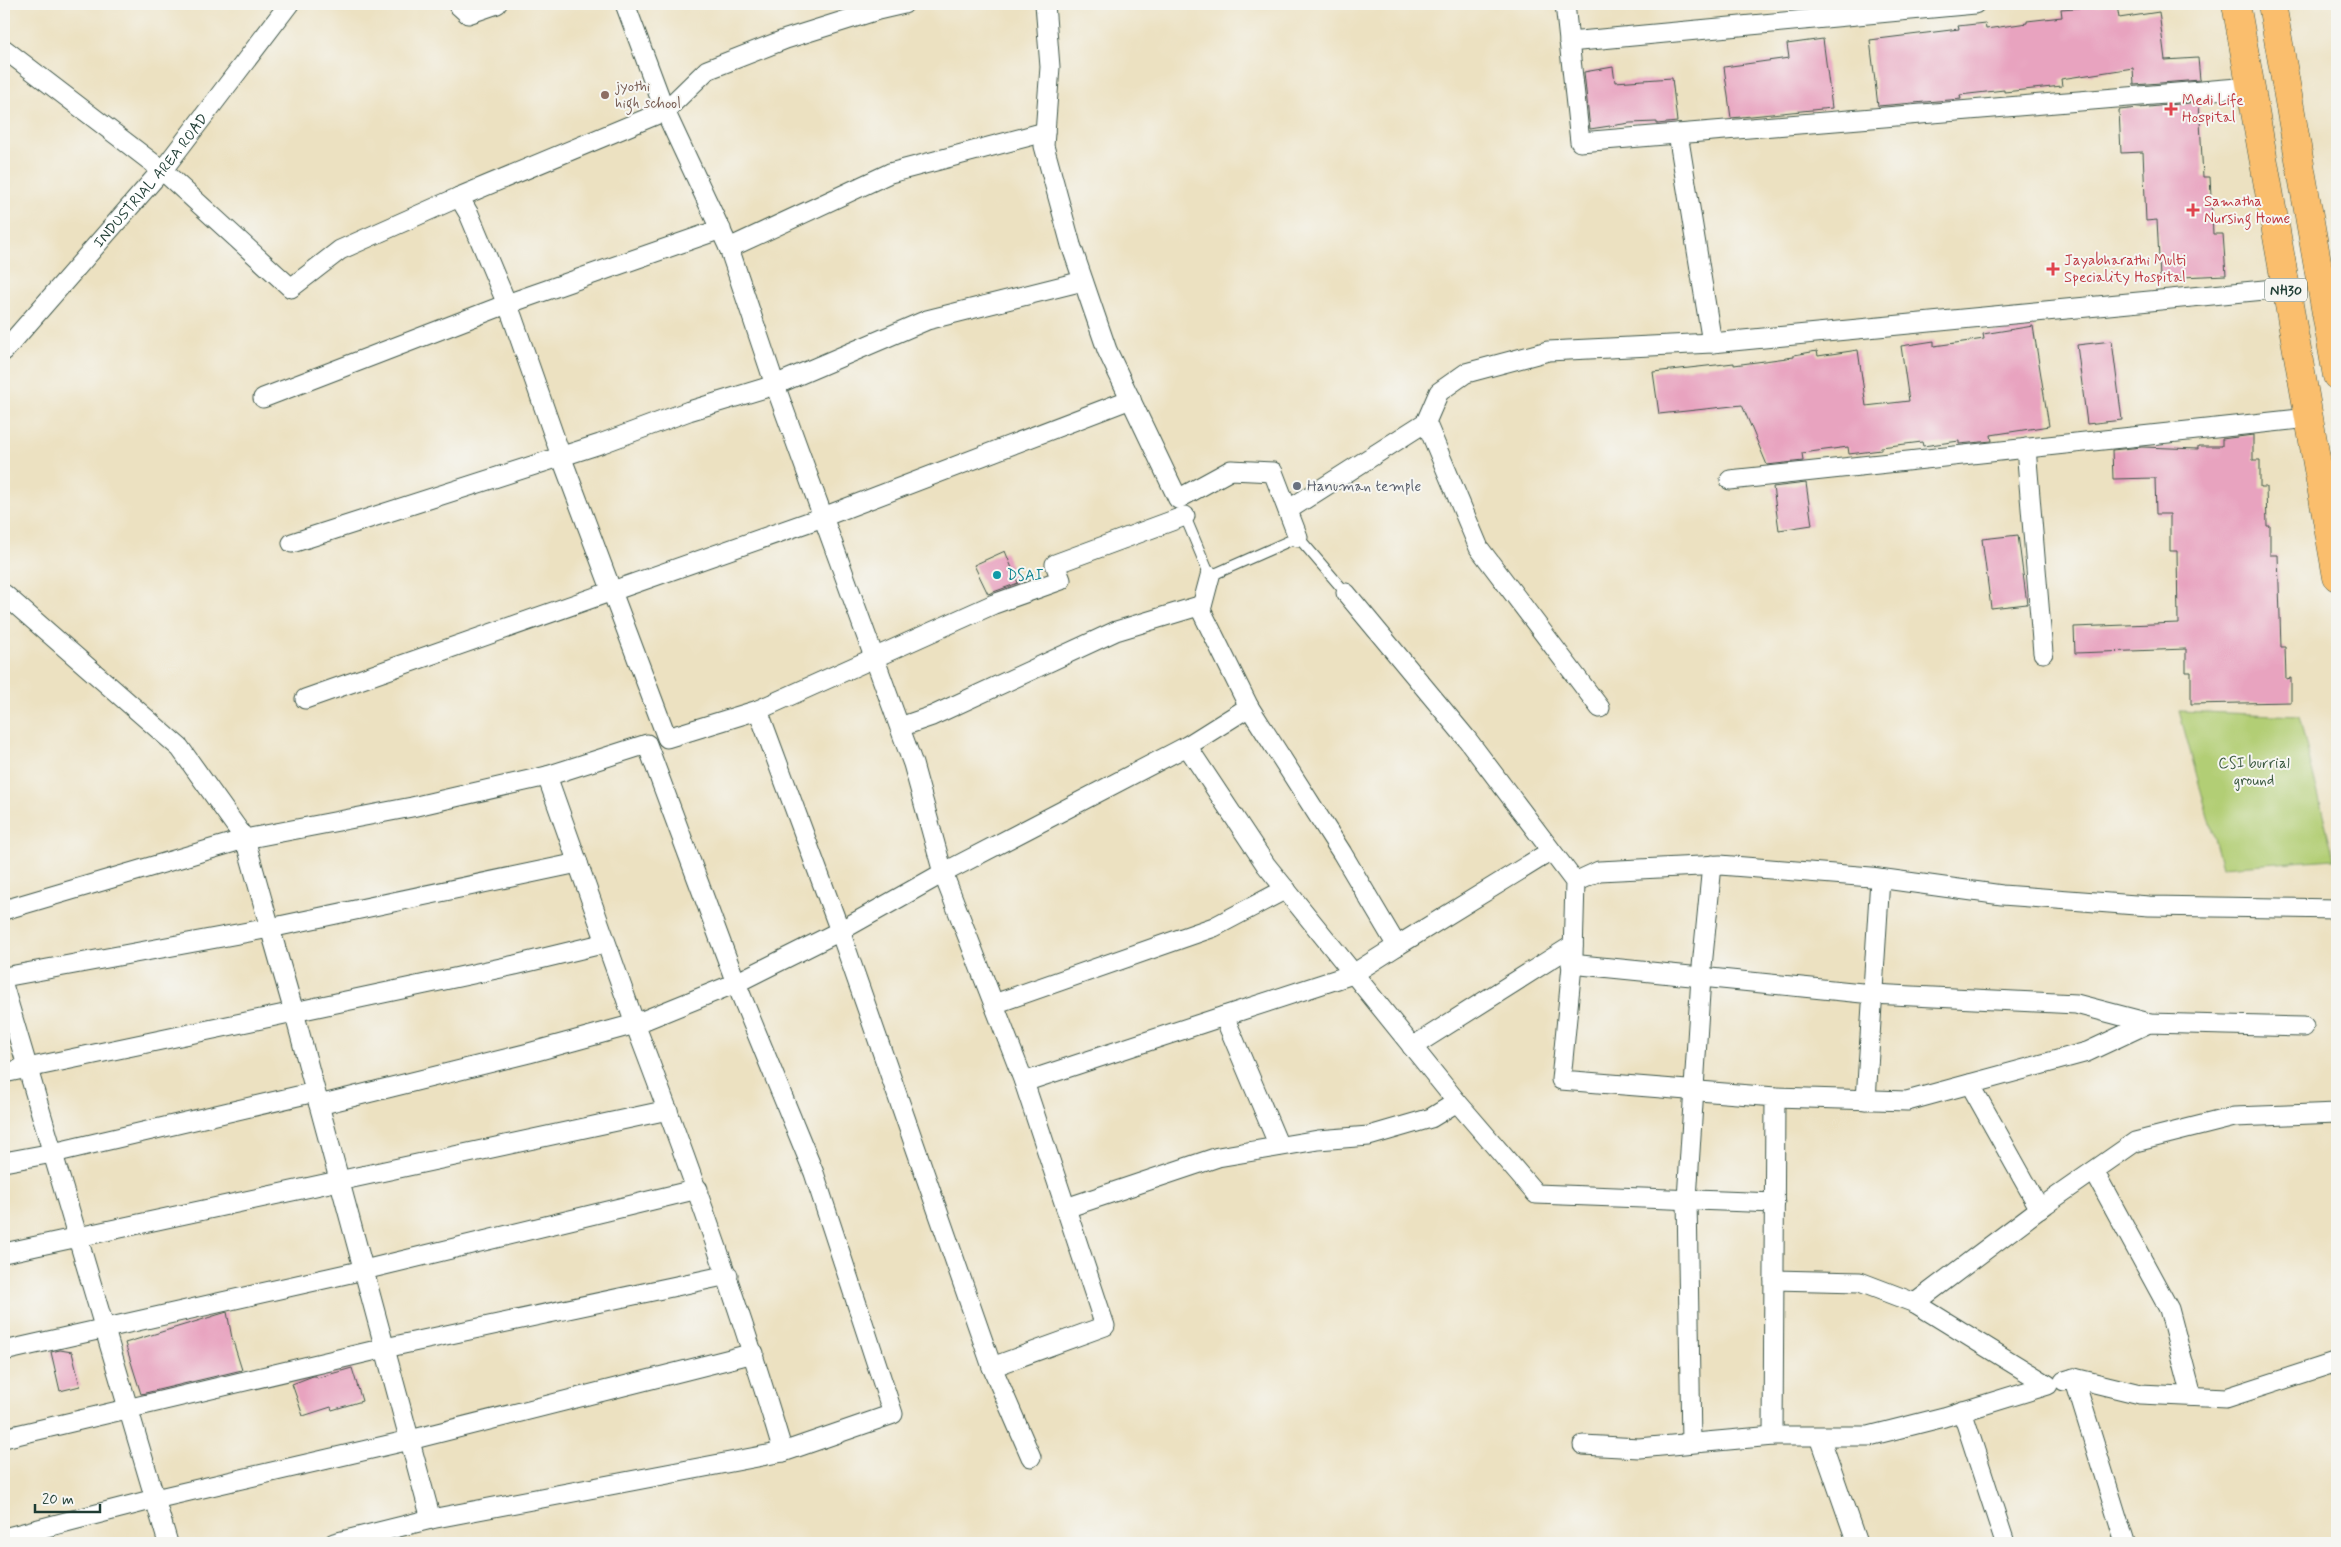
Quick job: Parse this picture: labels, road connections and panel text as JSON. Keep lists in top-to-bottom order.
{
  "streets": {
    "highway": ["NH30"],
    "street": ["INDUSTRIAL AREA ROAD"]
  },
  "parks": ["CSI burrial ground"],
  "places": {
    "other": ["jyothi high school", "Hanuman temple", "DSAI"],
    "health": ["Medi Life Hospital", "Samatha Nursing Home", "Jayabharathi Multi Speciality Hospital"]
  },
  "scale_bar": "20 m"
}
